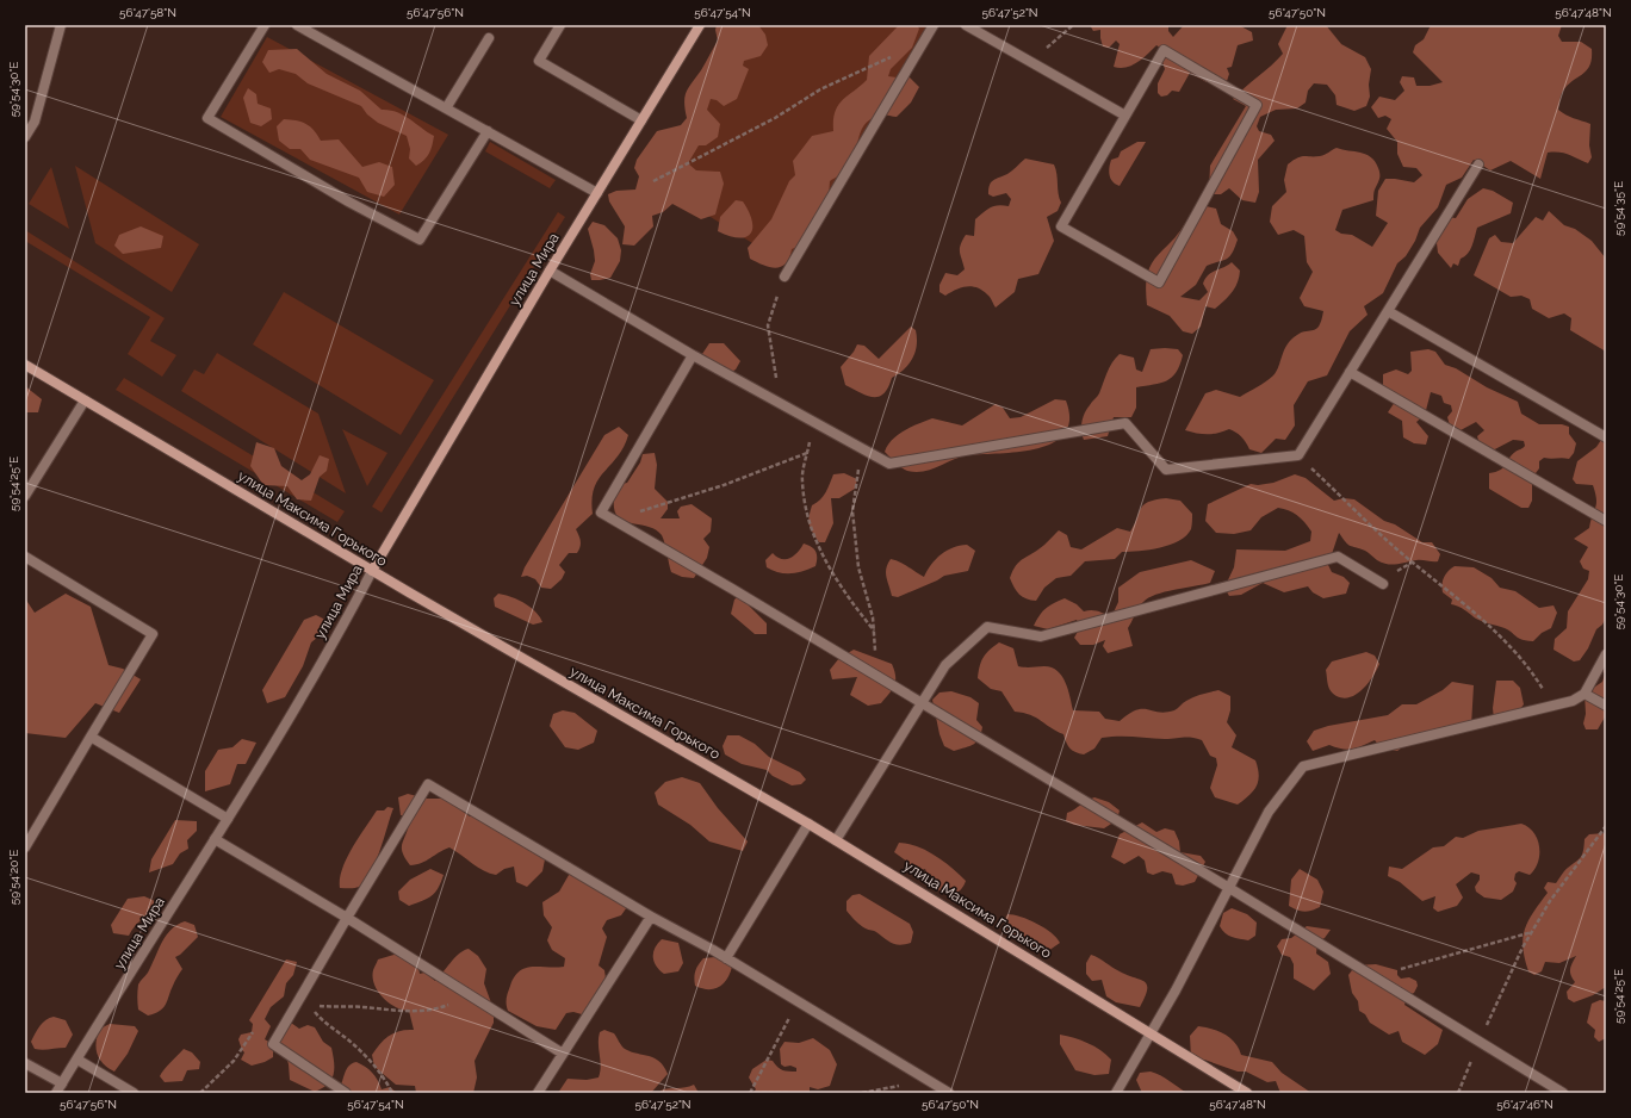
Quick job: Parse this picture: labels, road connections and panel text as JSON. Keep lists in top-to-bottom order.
{
  "streets": {
    "main road": ["улица Мира", "улица Максима Горького"]
  },
  "crossings": [
    ["улица Мира", "улица Максима Горького"]
  ],
  "coordinates": [
    "56°47'58\"N",
    "56°47'56\"N",
    "56°47'54\"N",
    "56°47'52\"N",
    "56°47'50\"N",
    "56°47'48\"N",
    "59°54'30\"E",
    "59°54'35\"E",
    "59°54'25\"E",
    "59°54'20\"E",
    "56°47'46\"N"
  ]
}
